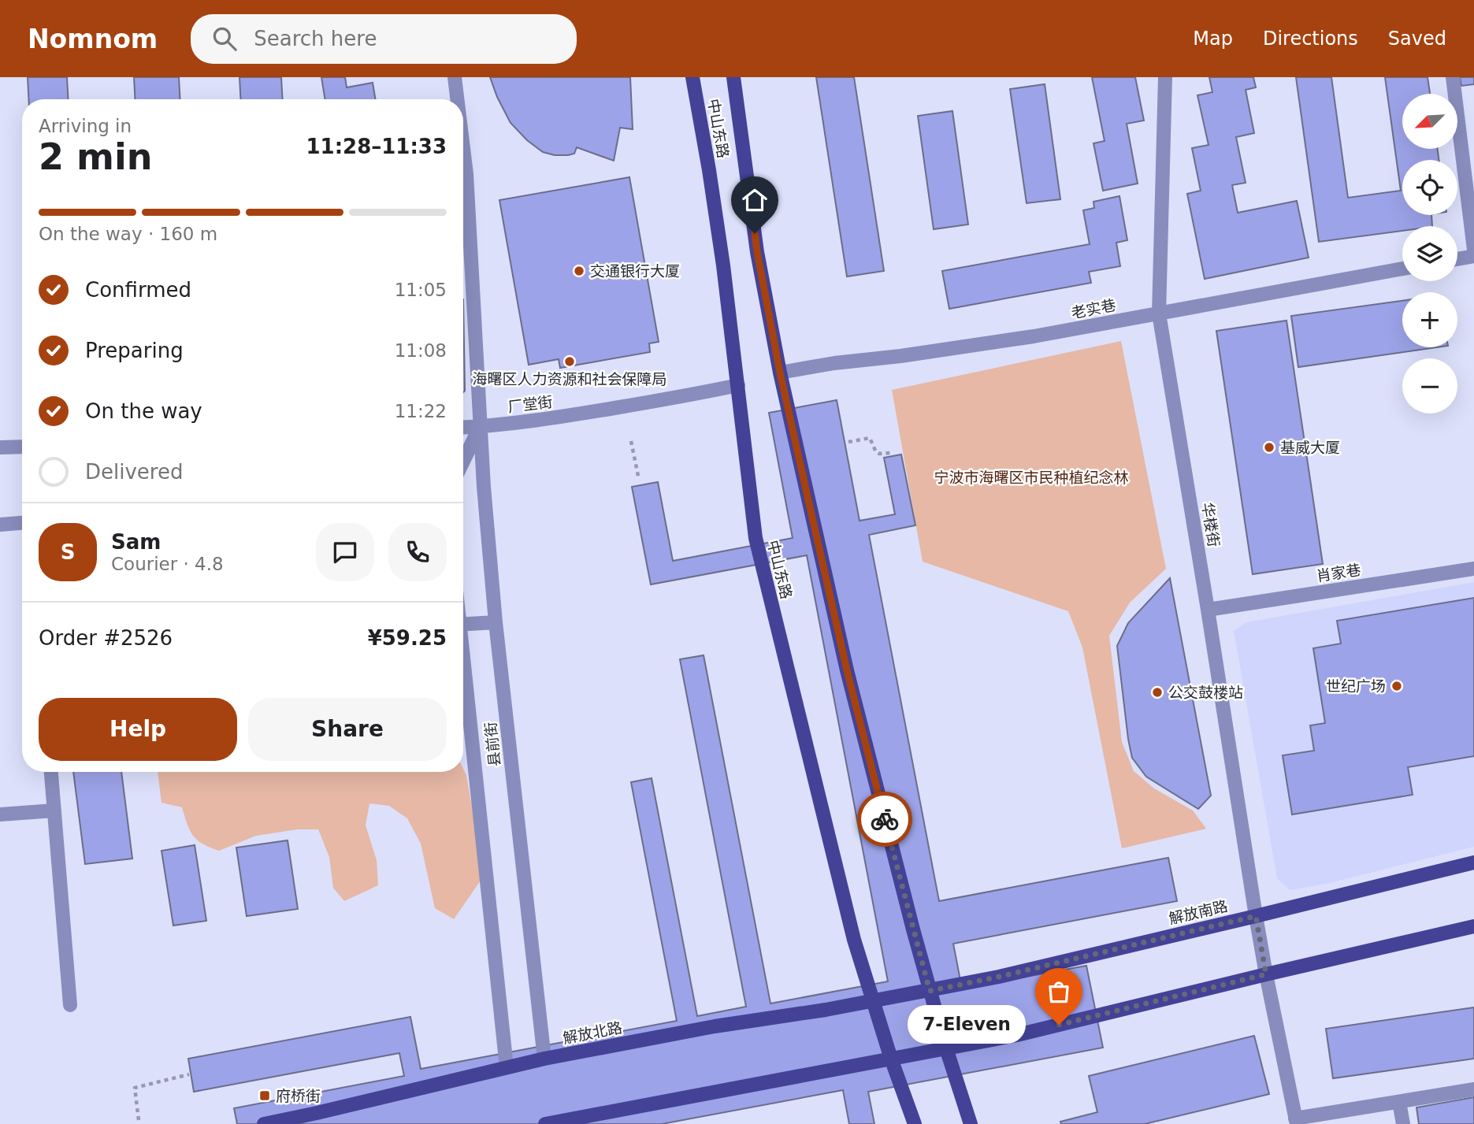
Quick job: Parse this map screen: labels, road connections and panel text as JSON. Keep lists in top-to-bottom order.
{
  "streets": {
    "main road": ["中山东路", "解放南路", "解放北路"],
    "street": [
      "老实巷",
      "厂堂街",
      "华楼街",
      "肖家巷",
      "县前街"
    ]
  },
  "crossings": [
    ["中山东路", "老实巷"],
    ["中山东路", "厂堂街"],
    ["中山东路", "解放南路"],
    ["中山东路", "解放北路"],
    ["老实巷", "华楼街"],
    ["厂堂街", "县前街"],
    ["华楼街", "肖家巷"],
    ["华楼街", "解放南路"],
    ["县前街", "解放北路"],
    ["解放南路", "解放北路"]
  ],
  "parks": ["宁波市海曙区市民种植纪念林"],
  "places": {
    "other": [
      "交通银行大厦",
      "海曙区人力资源和社会保障局",
      "基威大厦",
      "世纪广场",
      "公交鼓楼站",
      "7-Eleven"
    ],
    "transit": ["府桥街"]
  },
  "north": "bottom left",
  "page": {
    "header": "Nomnom",
    "search": "Search here",
    "nav": ["Map", "Directions", "Saved"],
    "map_buttons": ["+", "−"],
    "heading": ["2 min", "Arriving in", "11:28–11:33"],
    "panel": [
      "Sam",
      "Courier · 4.8",
      "Order #2526",
      "¥59.25"
    ],
    "bar": "On the way · 160 m",
    "list": [
      ["Confirmed", "11:05"],
      ["Preparing", "11:08"],
      ["On the way", "11:22"],
      "Delivered"
    ],
    "round": "S",
    "buttons": ["Help", "Share"],
    "bubble": "7-Eleven"
  }
}
